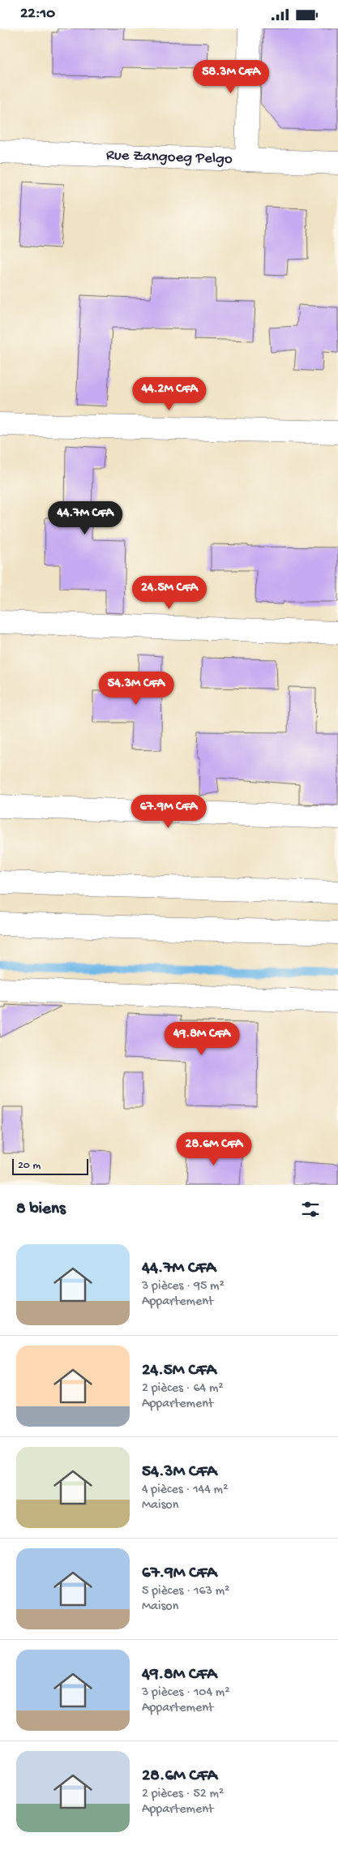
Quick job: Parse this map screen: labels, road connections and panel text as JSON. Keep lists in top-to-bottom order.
{
  "streets": {
    "street": ["Rue Zangoeg Pelgo"]
  },
  "scale_bar": "20 m",
  "page": {
    "status": "22:10",
    "price": [
      "58.3M CFA",
      "44.2M CFA",
      "44.7M CFA",
      "24.5M CFA",
      "54.3M CFA",
      "67.9M CFA",
      "49.8M CFA",
      "28.6M CFA"
    ],
    "scale": "20 m",
    "heading": "8 biens",
    "list": [
      {
        "name": "44.7M CFA",
        "note": "3 pièces · 95 m² · Appartement"
      },
      {
        "name": "24.5M CFA",
        "note": "2 pièces · 64 m² · Appartement"
      },
      {
        "name": "54.3M CFA",
        "note": "4 pièces · 144 m² · Maison"
      },
      {
        "name": "67.9M CFA",
        "note": "5 pièces · 163 m² · Maison"
      },
      {
        "name": "49.8M CFA",
        "note": "3 pièces · 104 m² · Appartement"
      },
      {
        "name": "28.6M CFA",
        "note": "2 pièces · 52 m² · Appartement"
      }
    ]
  }
}
